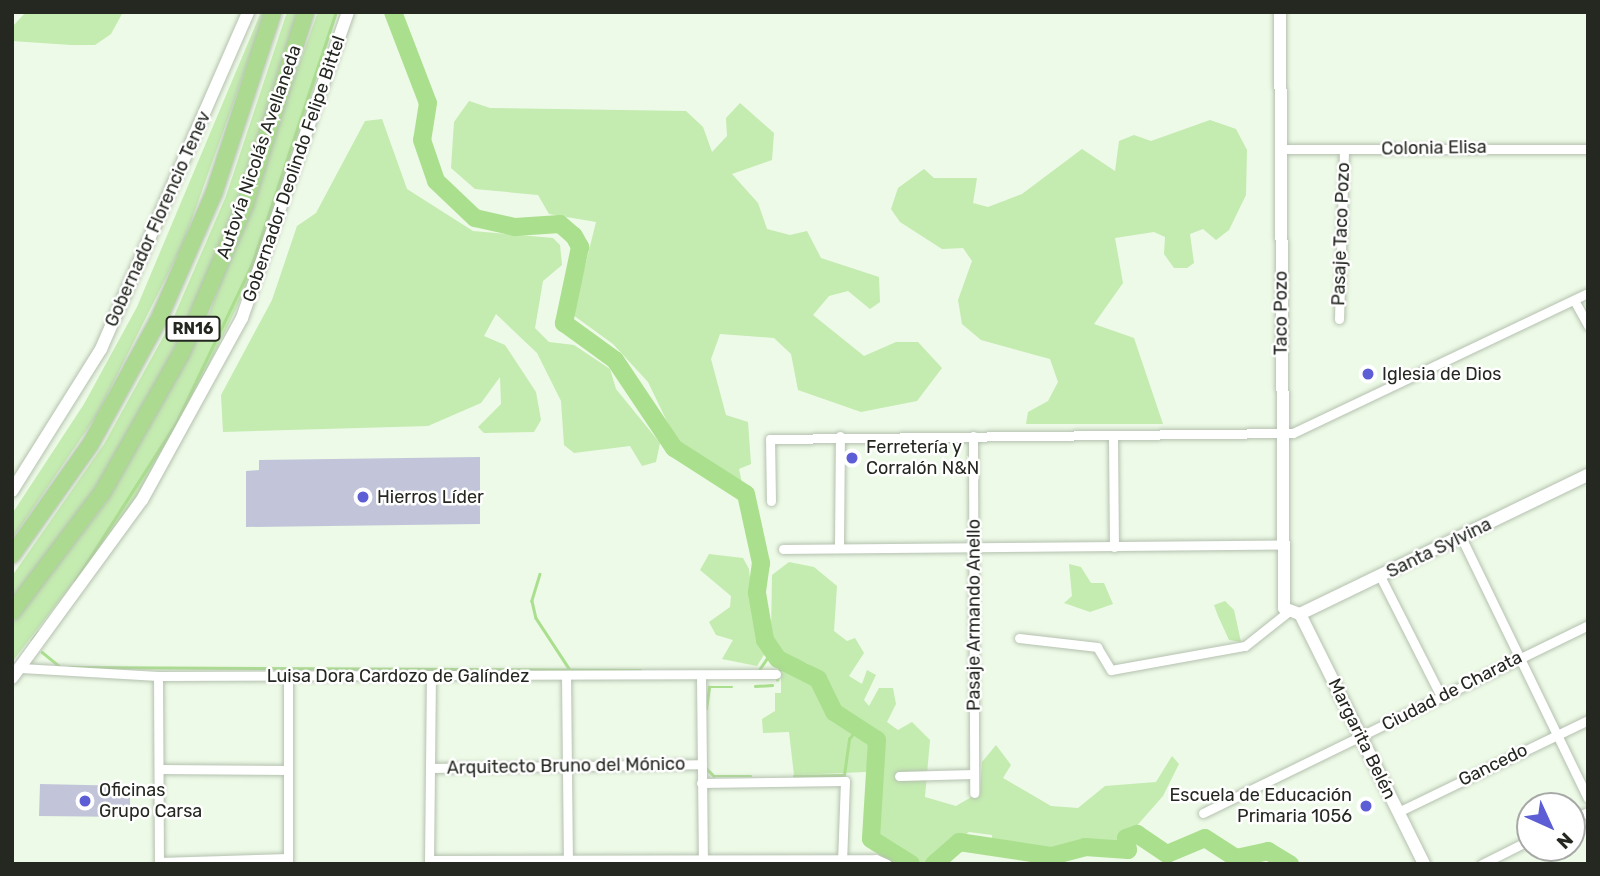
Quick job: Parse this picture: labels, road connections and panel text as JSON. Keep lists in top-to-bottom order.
{
  "streets": {
    "highway": ["Autovía Nicolás Avellaneda", "RN16"],
    "street": [
      "Colonia Elisa",
      "Gobernador Deolindo Felipe Bittel",
      "Gobernador Florencio Tenev",
      "Pasaje Taco Pozo",
      "Taco Pozo",
      "Santa Sylvina",
      "Pasaje Armando Anello",
      "Luisa Dora Cardozo de Galíndez",
      "Ciudad de Charata",
      "Margarita Belén",
      "Gancedo",
      "Arquitecto Bruno del Mónico"
    ]
  },
  "crossings": [
    ["Colonia Elisa", "Pasaje Taco Pozo"],
    ["Colonia Elisa", "Taco Pozo"],
    ["Gobernador Deolindo Felipe Bittel", "Luisa Dora Cardozo de Galíndez"],
    ["Taco Pozo", "Santa Sylvina"],
    ["Taco Pozo", "Margarita Belén"],
    ["Santa Sylvina", "Margarita Belén"],
    ["Ciudad de Charata", "Margarita Belén"],
    ["Margarita Belén", "Gancedo"]
  ],
  "places": [
    "Iglesia de Dios",
    "Ferretería y Corralón N&N",
    "Hierros Líder",
    "Oficinas Grupo Carsa",
    "Escuela de Educación Primaria 1056"
  ],
  "north": "bottom right"
}
